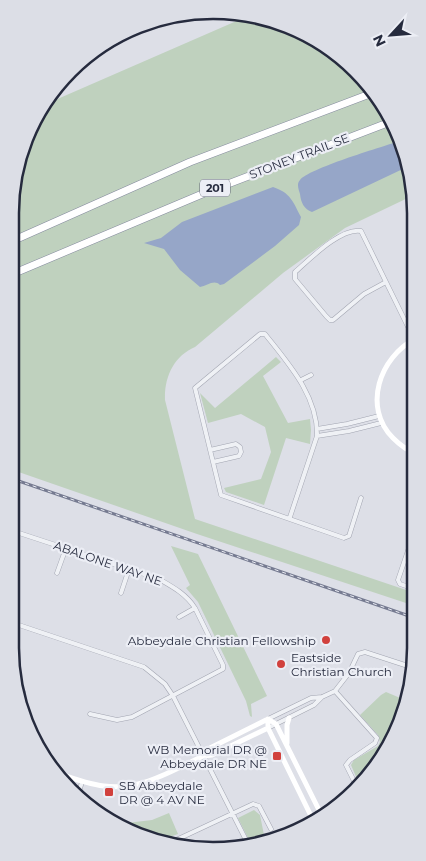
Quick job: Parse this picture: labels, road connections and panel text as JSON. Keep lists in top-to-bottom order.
{
  "streets": {
    "highway": ["STONEY TRAIL SE", "201"],
    "street": ["ABALONE WAY NE"]
  },
  "places": {
    "other": ["Abbeydale Christian Fellowship", "Eastside Christian Church"],
    "transit": ["WB Memorial DR @ Abbeydale DR NE", "SB Abbeydale DR @ 4 AV NE"]
  },
  "north": "bottom left"
}
